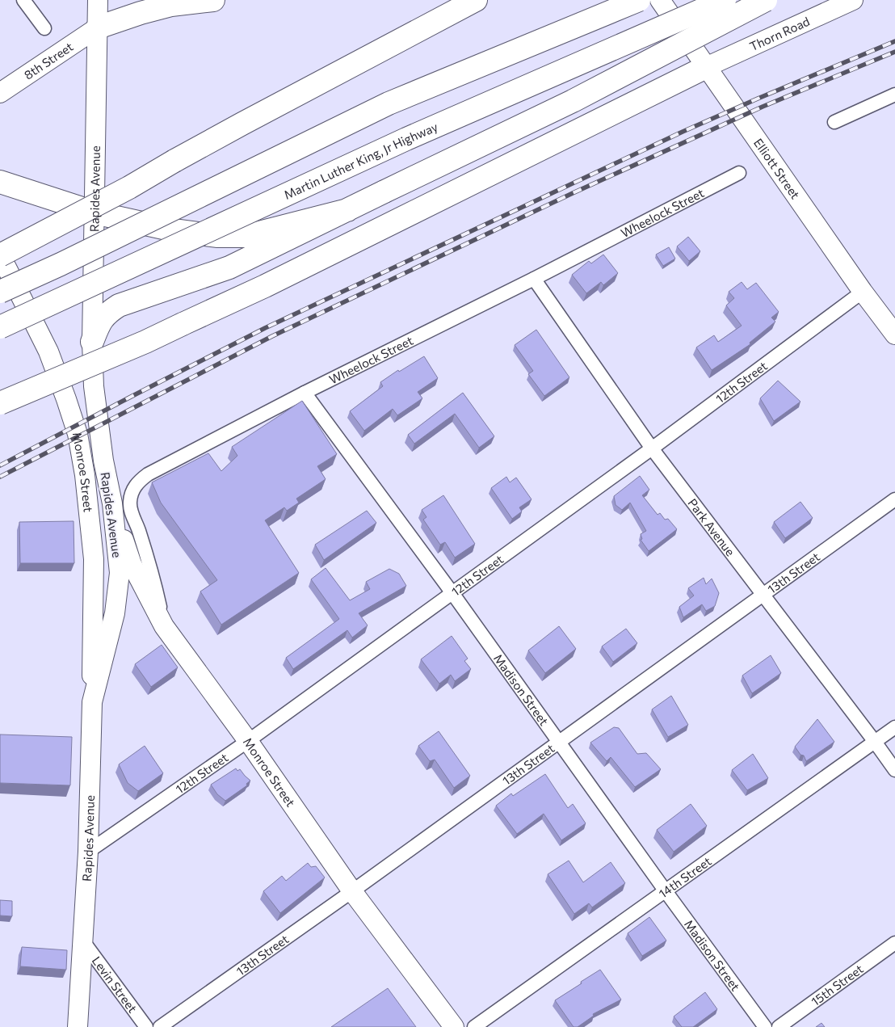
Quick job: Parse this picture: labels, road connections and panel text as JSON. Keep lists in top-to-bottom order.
{
  "streets": {
    "highway": ["Martin Luther King, Jr Highway"],
    "main road": [
      "Thorn Road",
      "8th Street",
      "Elliott Street",
      "Rapides Avenue",
      "Monroe Street"
    ],
    "street": [
      "Wheelock Street",
      "12th Street",
      "Park Avenue",
      "13th Street",
      "Madison Street",
      "14th Street",
      "Levin Street",
      "15th Street"
    ]
  },
  "crossings": [
    ["Thorn Road", "Elliott Street"],
    ["8th Street", "Rapides Avenue"],
    ["Elliott Street", "12th Street"],
    ["Rapides Avenue", "12th Street"],
    ["Rapides Avenue", "Monroe Street"],
    ["Rapides Avenue", "Levin Street"],
    ["Wheelock Street", "Monroe Street"],
    ["Wheelock Street", "Park Avenue"],
    ["Wheelock Street", "Madison Street"],
    ["12th Street", "Monroe Street"],
    ["12th Street", "Park Avenue"],
    ["12th Street", "Madison Street"],
    ["Monroe Street", "13th Street"],
    ["Park Avenue", "13th Street"],
    ["Park Avenue", "14th Street"],
    ["13th Street", "Madison Street"],
    ["Madison Street", "14th Street"]
  ]
}
